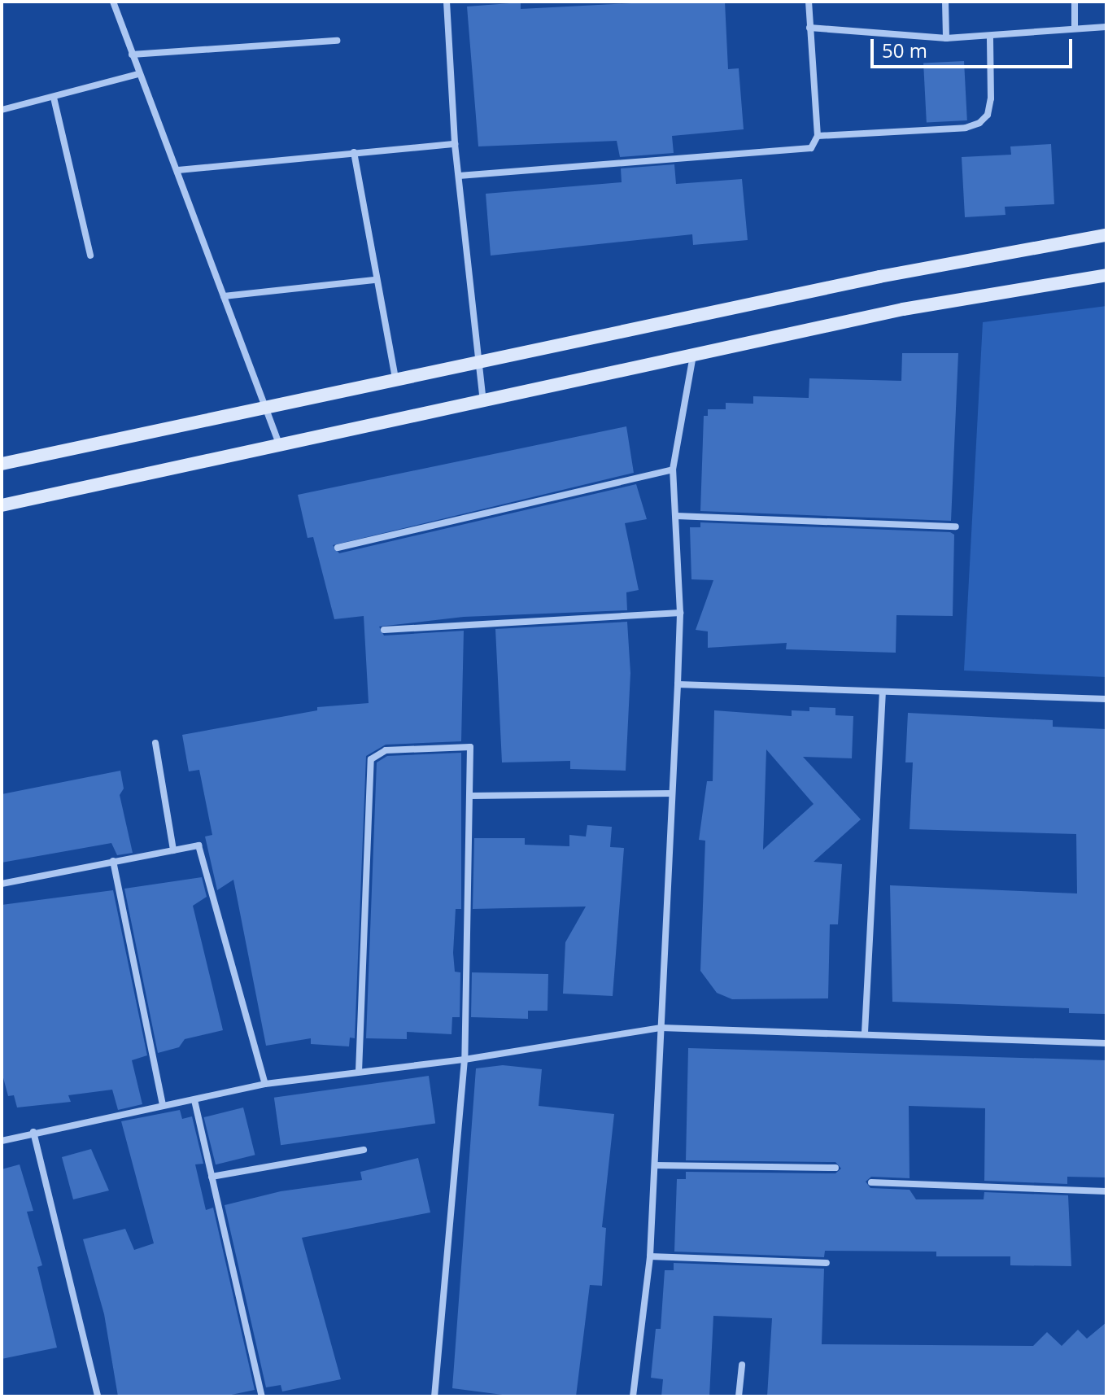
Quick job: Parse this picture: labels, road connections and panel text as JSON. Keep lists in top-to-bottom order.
{
  "scale_bar": "50 m"
}
